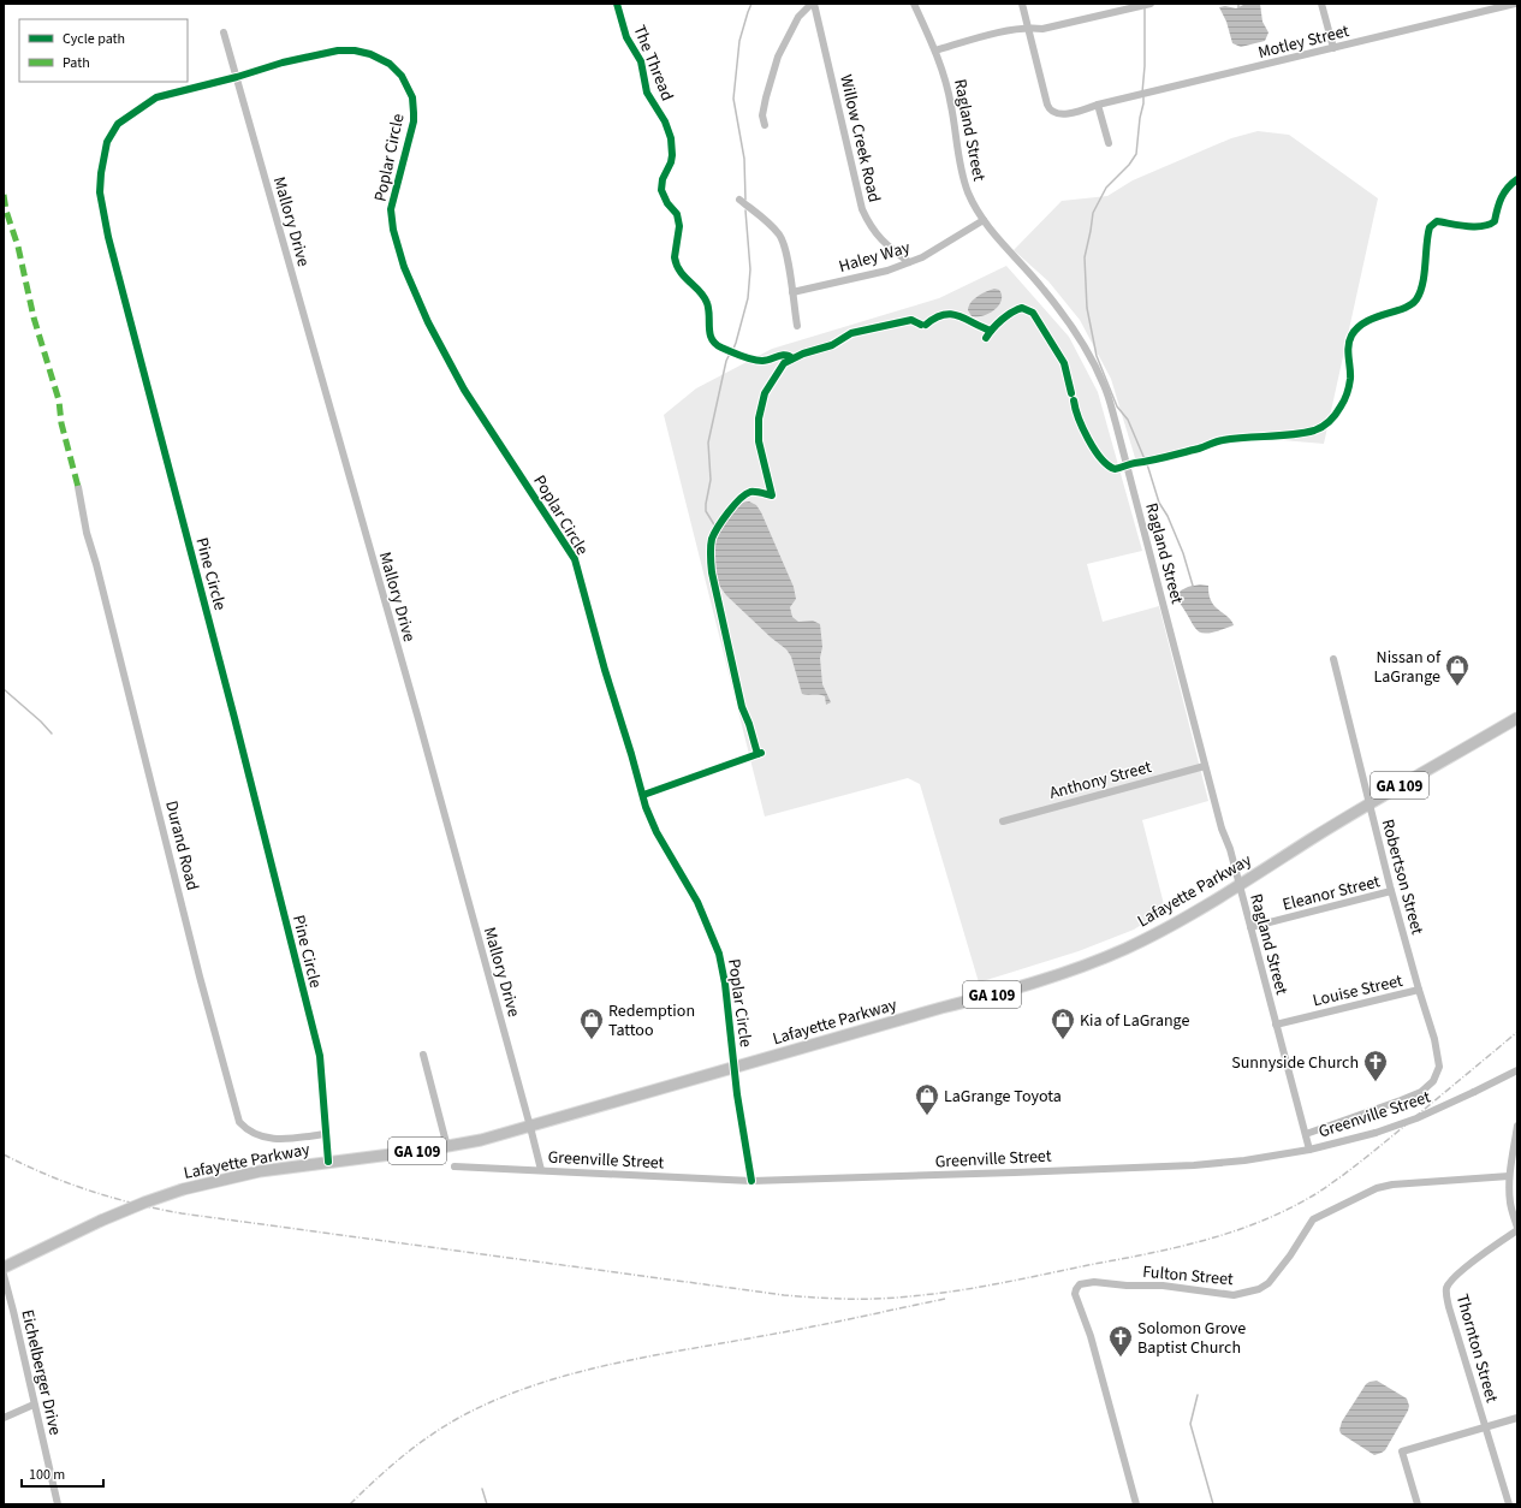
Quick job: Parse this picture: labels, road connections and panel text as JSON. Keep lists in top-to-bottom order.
{
  "streets": {
    "highway": ["GA 109", "Lafayette Parkway"],
    "street": [
      "Motley Street",
      "Ragland Street",
      "Willow Creek Road",
      "Poplar Circle",
      "Mallory Drive",
      "Haley Way",
      "Pine Circle",
      "Anthony Street",
      "Durand Road",
      "Robertson Street",
      "Eleanor Street",
      "Louise Street",
      "Greenville Street",
      "Fulton Street",
      "Thornton Street",
      "Eichelberger Drive"
    ],
    "cycle path": ["The Thread"]
  },
  "crossings": [
    ["Ragland Street", "Haley Way"],
    ["Ragland Street", "Anthony Street"],
    ["Ragland Street", "Robertson Street"],
    ["Ragland Street", "Lafayette Parkway"],
    ["Ragland Street", "Eleanor Street"],
    ["Ragland Street", "Louise Street"],
    ["Ragland Street", "Greenville Street"],
    ["Willow Creek Road", "Haley Way"],
    ["Poplar Circle", "Mallory Drive"],
    ["Poplar Circle", "Pine Circle"],
    ["Poplar Circle", "Lafayette Parkway"],
    ["Poplar Circle", "Greenville Street"],
    ["Mallory Drive", "Pine Circle"],
    ["Mallory Drive", "Lafayette Parkway"],
    ["Mallory Drive", "Greenville Street"],
    ["Pine Circle", "Durand Road"],
    ["Pine Circle", "Lafayette Parkway"],
    ["Robertson Street", "Lafayette Parkway"],
    ["Robertson Street", "Eleanor Street"],
    ["Robertson Street", "Louise Street"]
  ],
  "places": {
    "shop": [
      "Nissan of LaGrange",
      "Redemption Tattoo",
      "Kia of LaGrange",
      "LaGrange Toyota"
    ],
    "church": ["Sunnyside Church", "Solomon Grove Baptist Church"]
  },
  "legend": ["Cycle path", "Path"],
  "scale_bar": "100 m"
}
